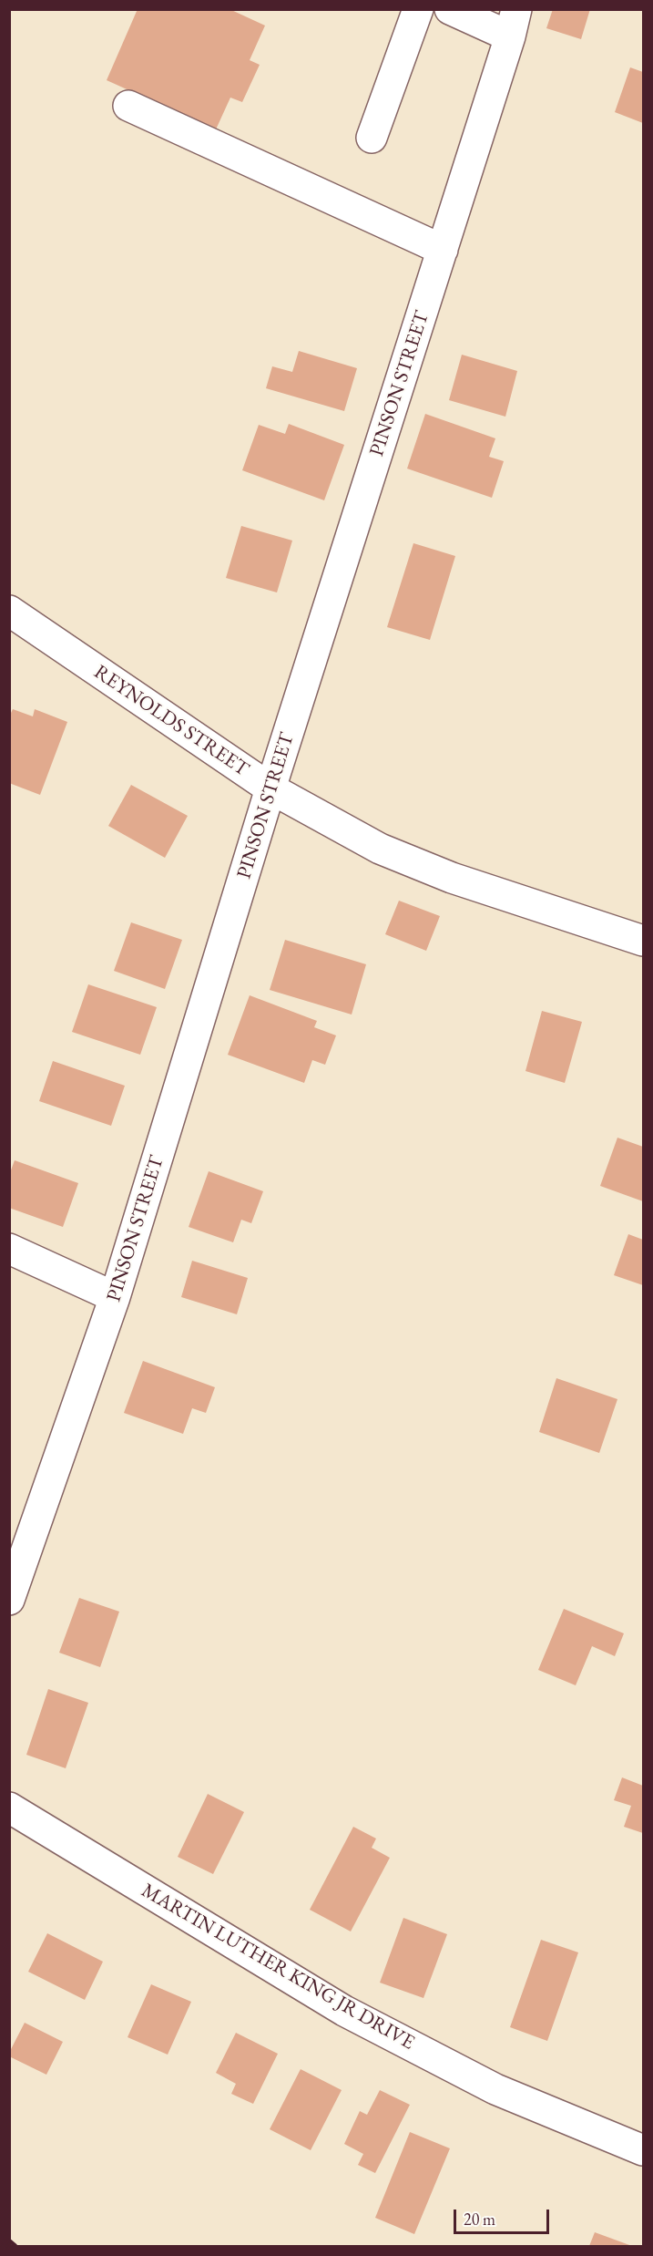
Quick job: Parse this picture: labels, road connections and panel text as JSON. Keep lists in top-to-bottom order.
{
  "streets": {
    "street": ["PINSON STREET", "REYNOLDS STREET", "MARTIN LUTHER KING JR DRIVE"]
  },
  "crossings": [
    ["PINSON STREET", "REYNOLDS STREET"]
  ],
  "scale_bar": "20 m"
}
